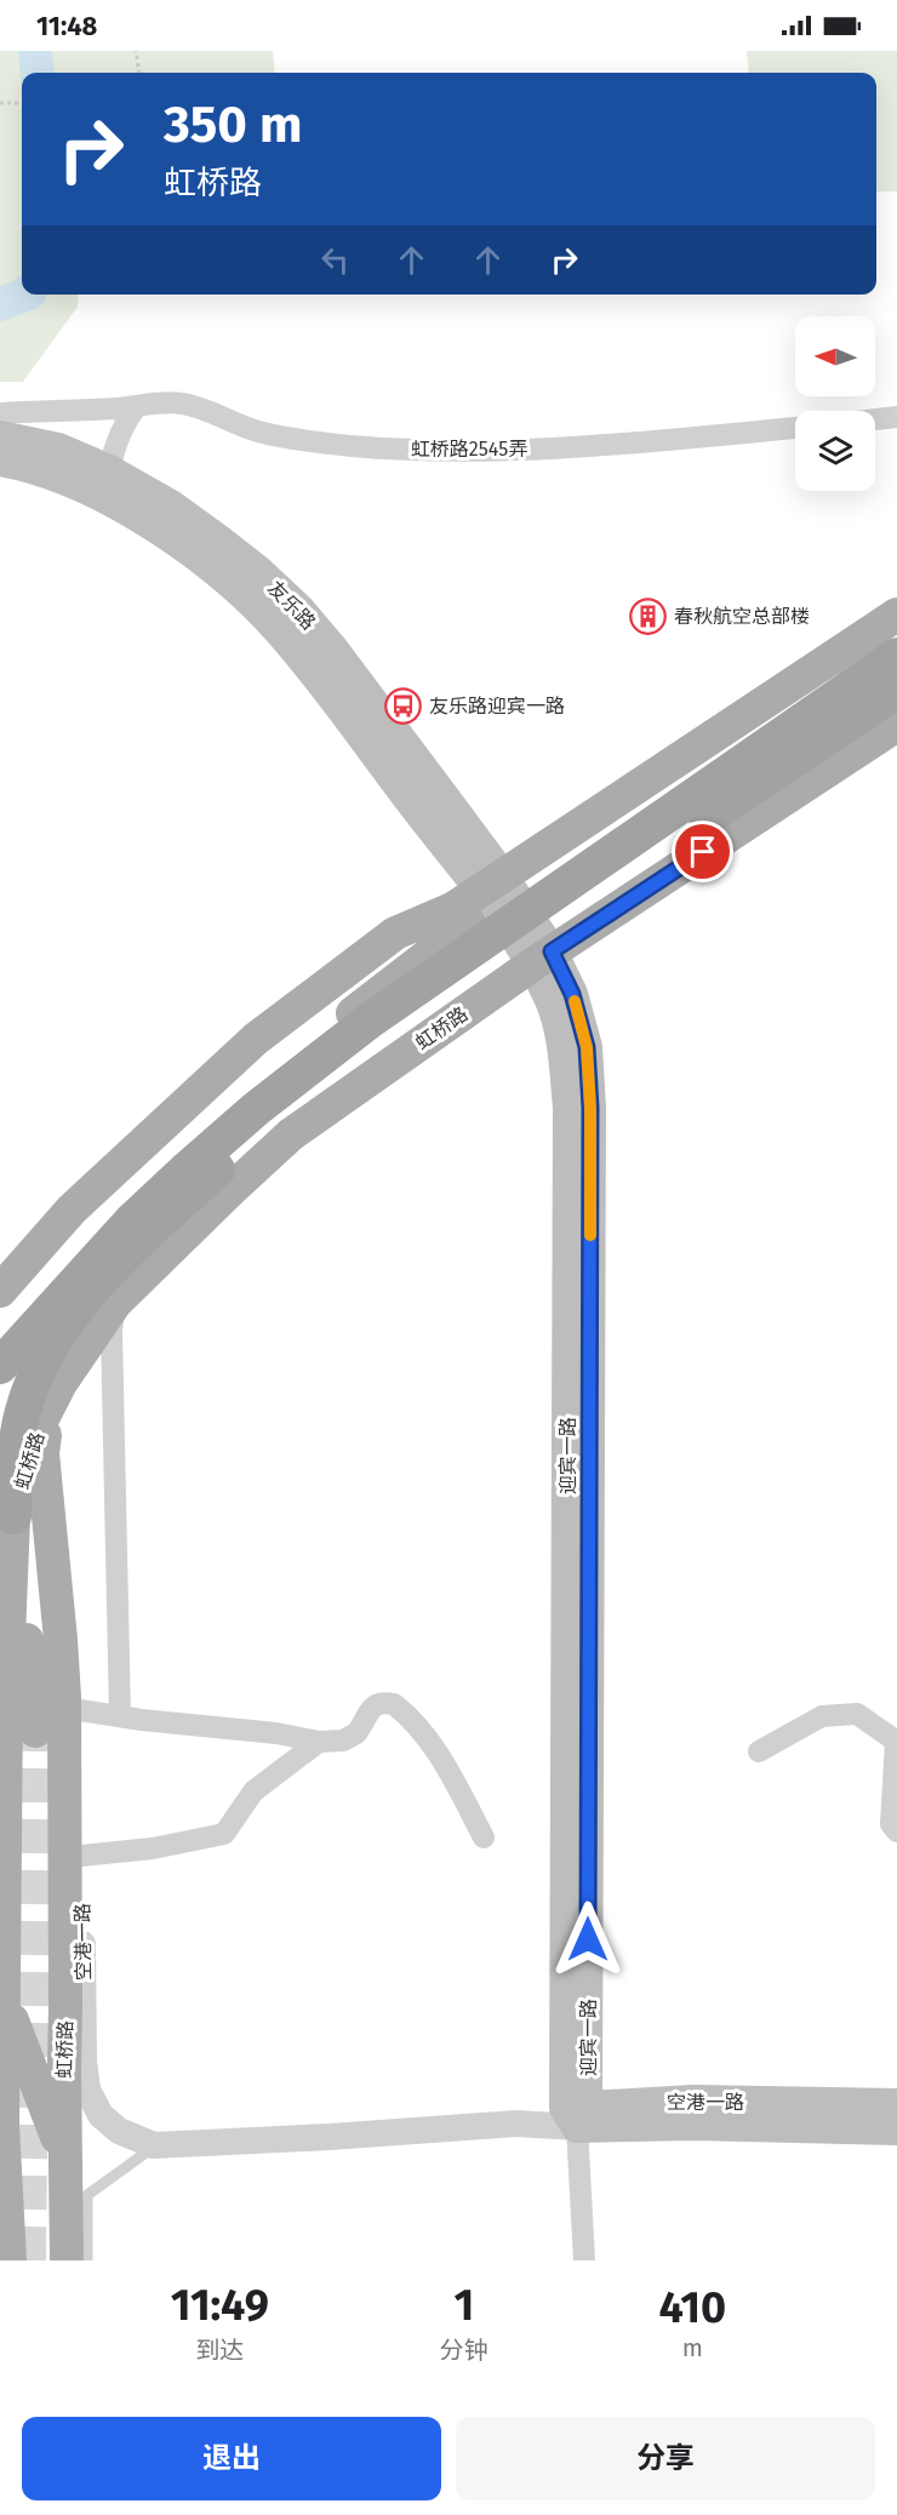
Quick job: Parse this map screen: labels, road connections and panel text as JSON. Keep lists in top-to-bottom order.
{
  "streets": {
    "main road": [
      "友乐路",
      "虹桥路",
      "迎宾一路",
      "空港一路"
    ],
    "street": ["虹桥路2545弄"]
  },
  "crossings": [
    ["友乐路", "迎宾一路"],
    ["虹桥路", "迎宾一路"],
    ["虹桥路", "空港一路"],
    ["迎宾一路", "空港一路"]
  ],
  "places": {
    "building": ["春秋航空总部楼"],
    "bus stop": ["友乐路迎宾一路"]
  },
  "north": "left",
  "page": {
    "status": "11:48",
    "turn": ["350 m", "虹桥路"],
    "eta": [
      "11:49",
      "到达",
      "1",
      "分钟",
      "410",
      "m"
    ],
    "buttons": ["退出", "分享"]
  }
}
